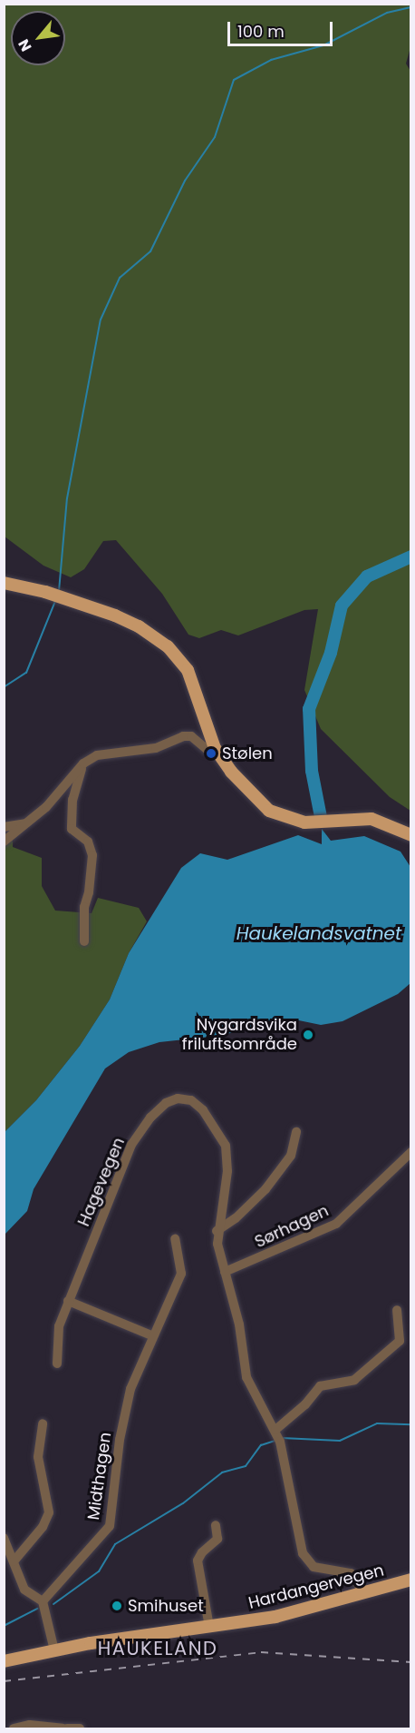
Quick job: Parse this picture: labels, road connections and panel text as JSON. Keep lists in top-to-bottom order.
{
  "streets": {
    "main road": ["Hardangervegen"],
    "street": ["Hagevegen", "Sørhagen", "Midthagen"]
  },
  "crossings": [
    ["Hagevegen", "Sørhagen"],
    ["Hagevegen", "Hardangervegen"]
  ],
  "districts": ["HAUKELAND"],
  "water": ["Haukelandsvatnet"],
  "places": ["Stølen", "Nygardsvika friluftsområde", "Smihuset"],
  "scale_bar": "100 m",
  "north": "bottom left"
}
